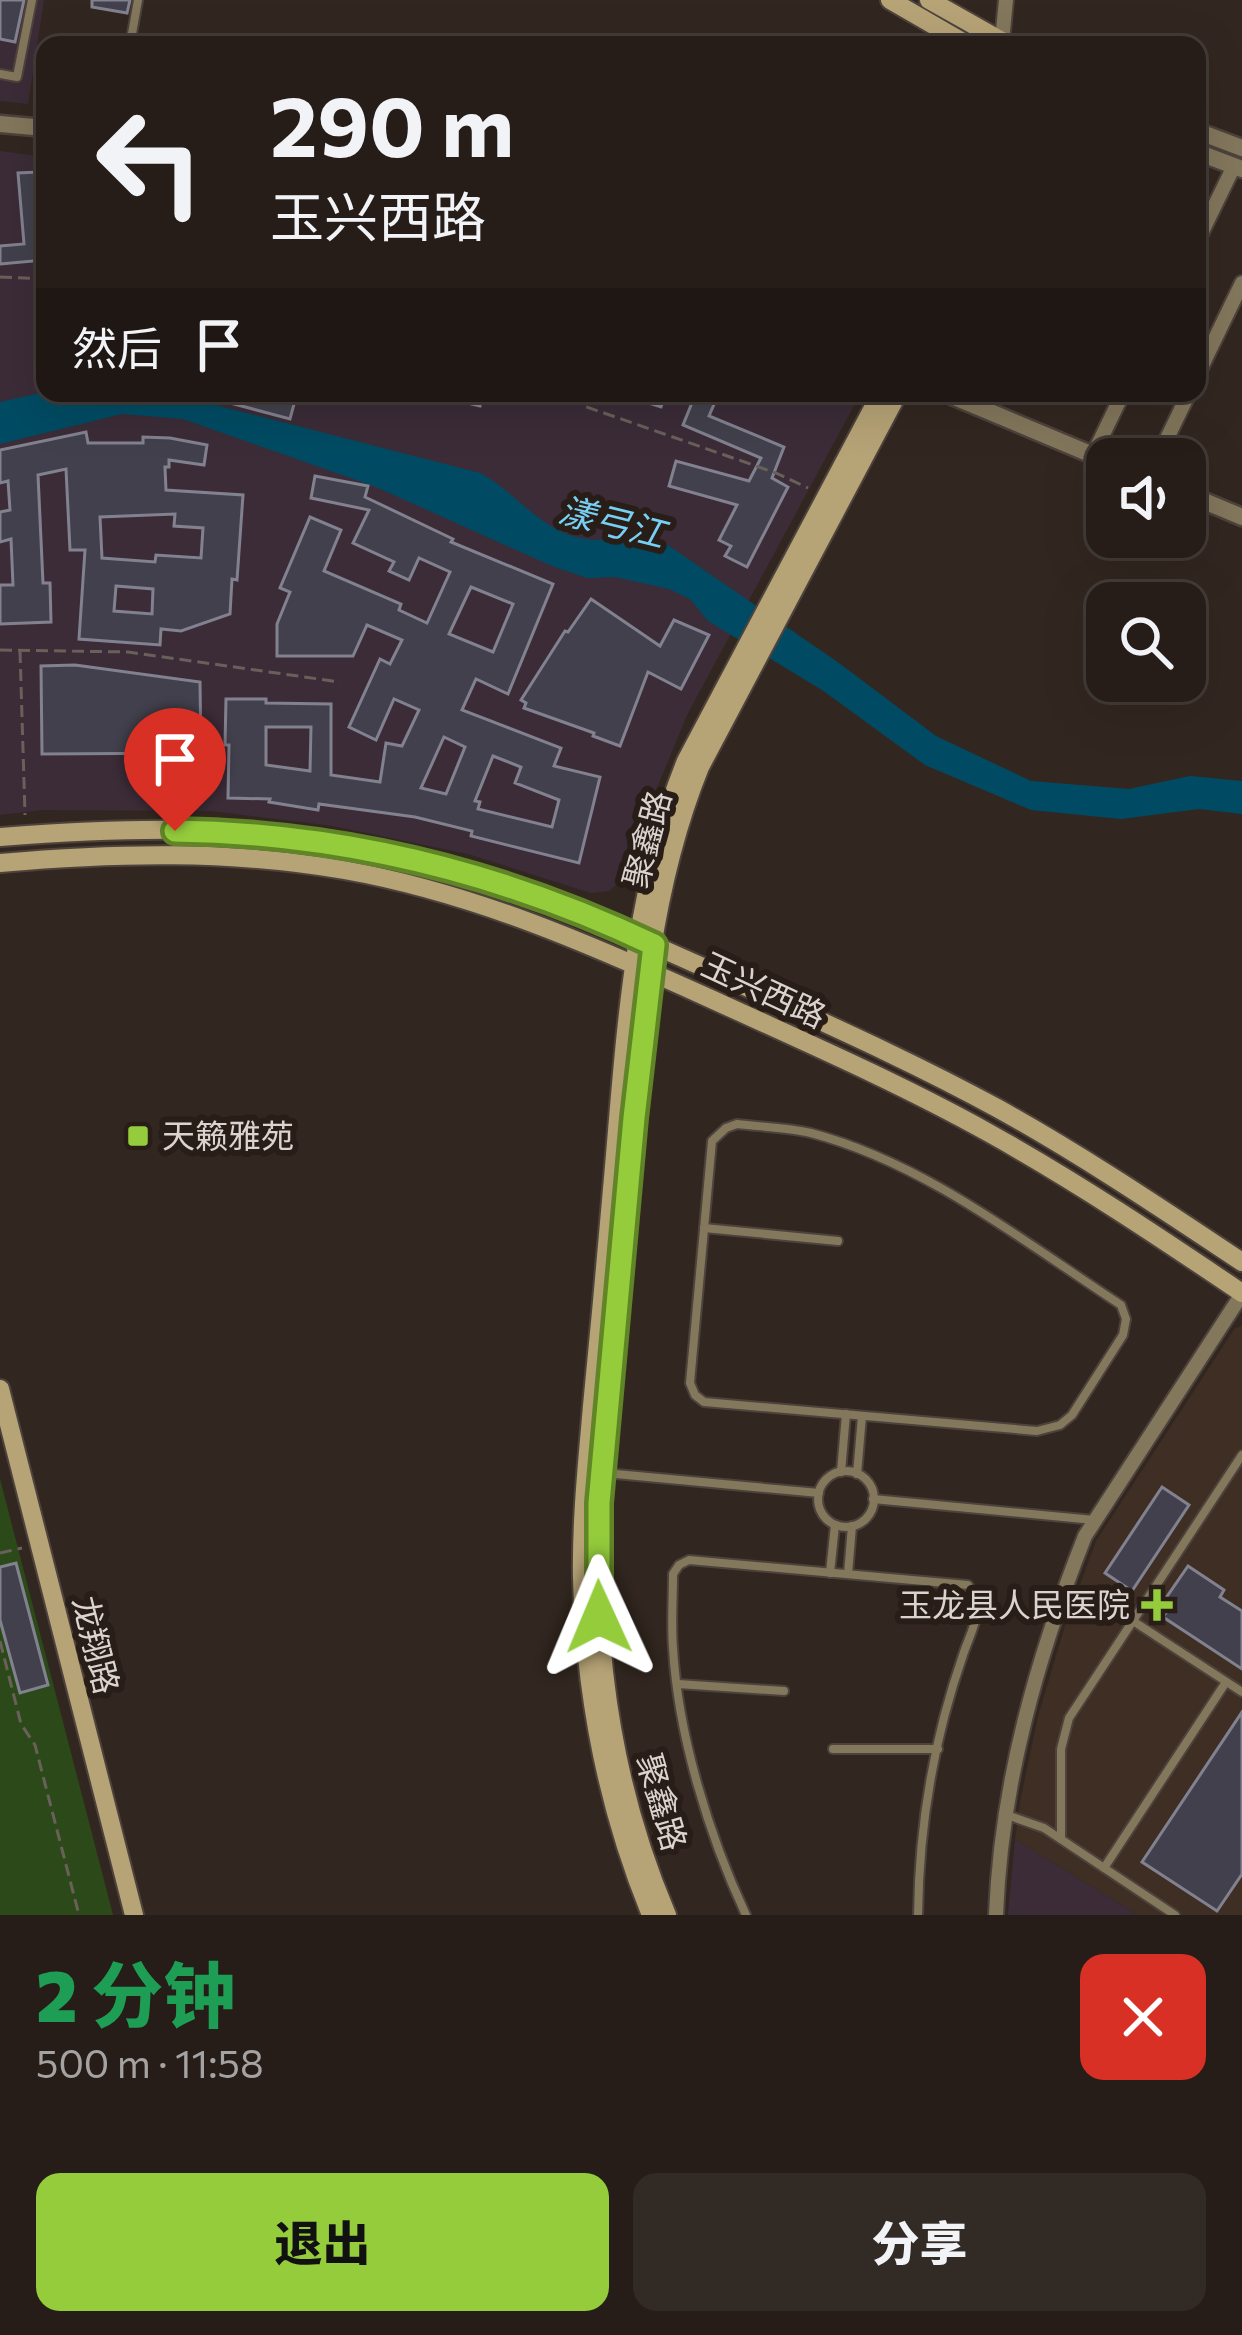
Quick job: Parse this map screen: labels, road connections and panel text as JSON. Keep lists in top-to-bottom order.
{
  "streets": {
    "main road": ["聚鑫路", "玉兴西路", "龙翔路"]
  },
  "crossings": [
    ["聚鑫路", "玉兴西路"]
  ],
  "water": ["漾弓江"],
  "places": {
    "transit": ["天籁雅苑"],
    "health": ["玉龙县人民医院"]
  },
  "page": {
    "turn": ["290 m", "玉兴西路"],
    "then": "然后",
    "heading": ["2 分钟", "500 m · 11:58"],
    "buttons": ["退出", "分享"]
  }
}
